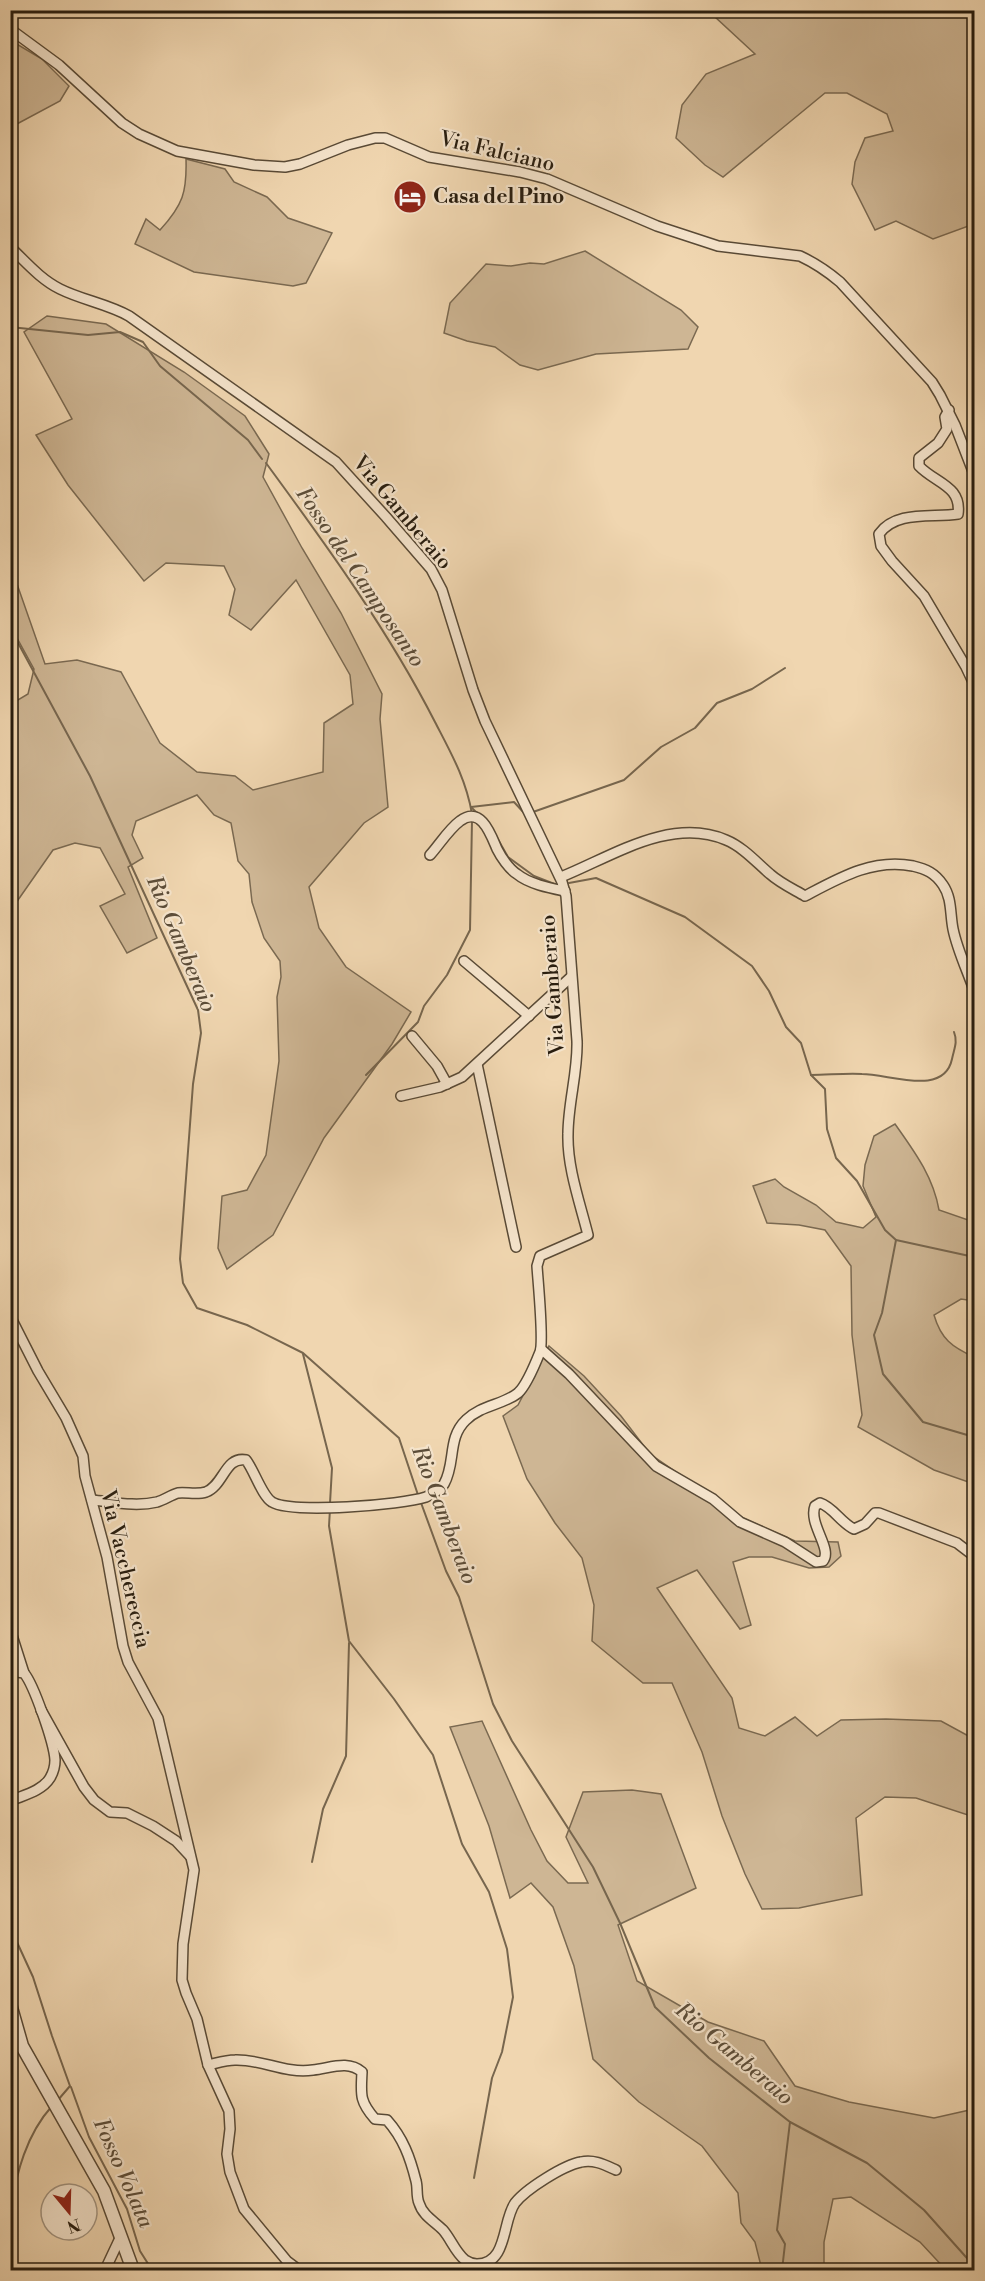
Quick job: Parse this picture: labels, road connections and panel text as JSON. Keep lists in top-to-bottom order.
{
  "streets": {
    "street": ["Via Falciano", "Via Gamberaio", "Via Vacchereccia"]
  },
  "crossings": [
    ["Via Gamberaio", "Via Vacchereccia"]
  ],
  "water": ["Fosso del Camposanto", "Rio Gamberaio", "Fosso Volata"],
  "places": {
    "hotel": ["Casa del Pino"]
  },
  "north": "bottom"
}
